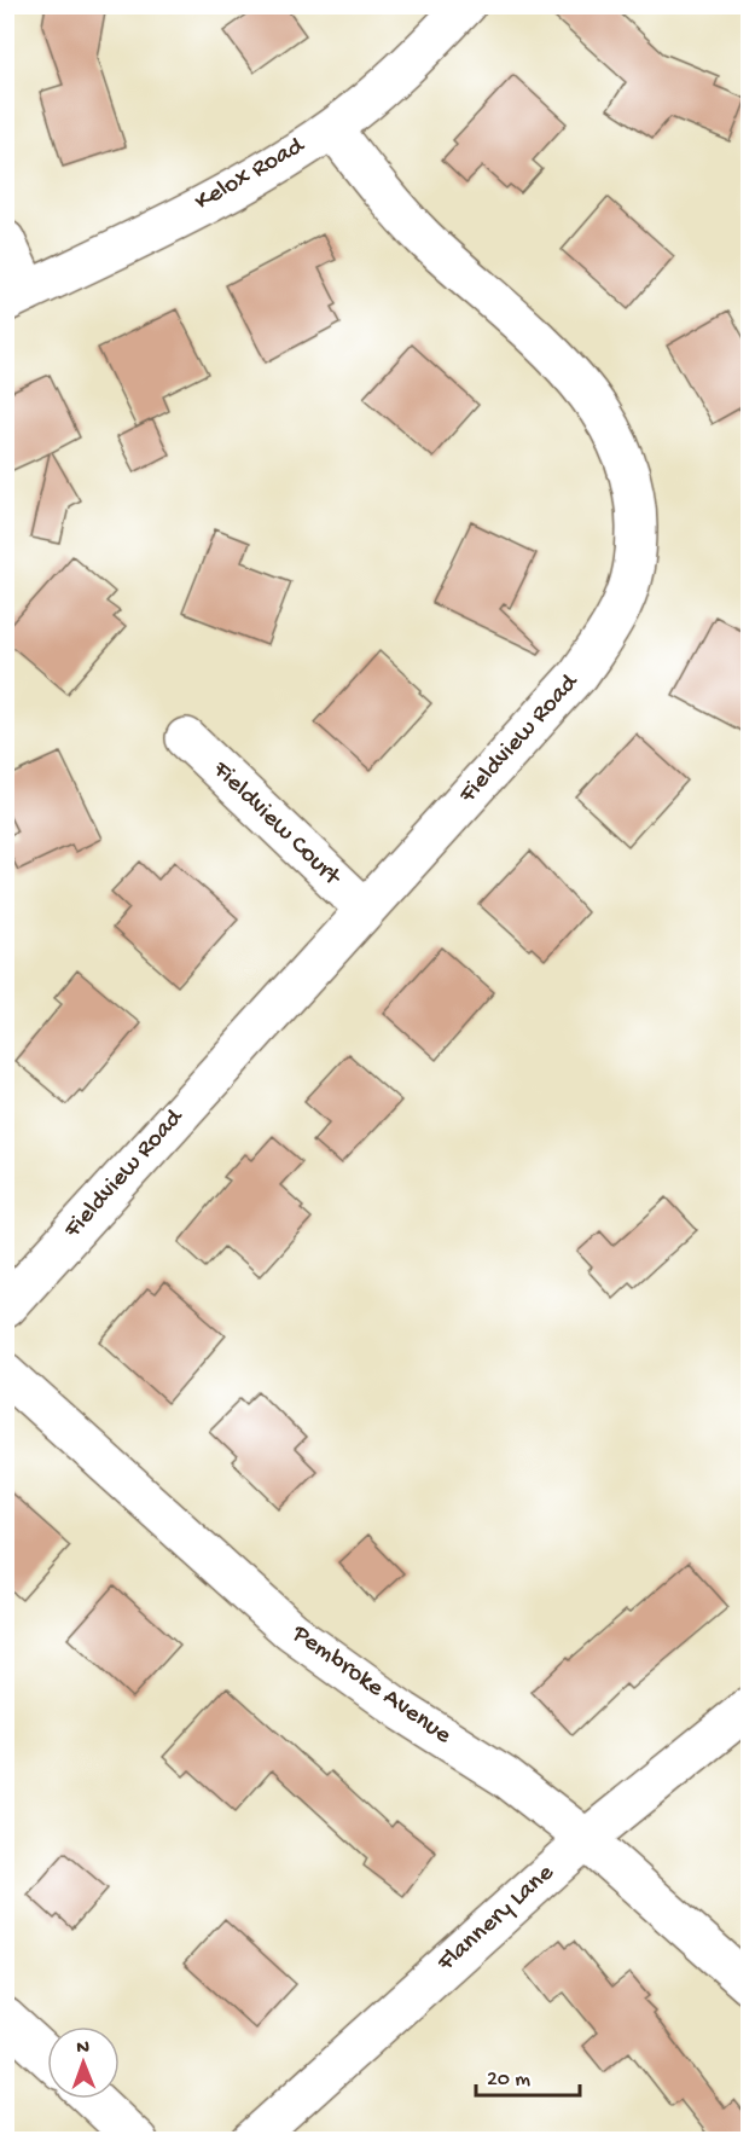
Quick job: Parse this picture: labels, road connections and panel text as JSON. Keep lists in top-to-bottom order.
{
  "streets": {
    "street": [
      "Kelox Road",
      "Fieldview Road",
      "Fieldview Court",
      "Pembroke Avenue",
      "Flannery Lane"
    ]
  },
  "crossings": [
    ["Kelox Road", "Fieldview Road"],
    ["Fieldview Road", "Fieldview Court"],
    ["Pembroke Avenue", "Flannery Lane"]
  ],
  "scale_bar": "20 m",
  "north": "top"
}
